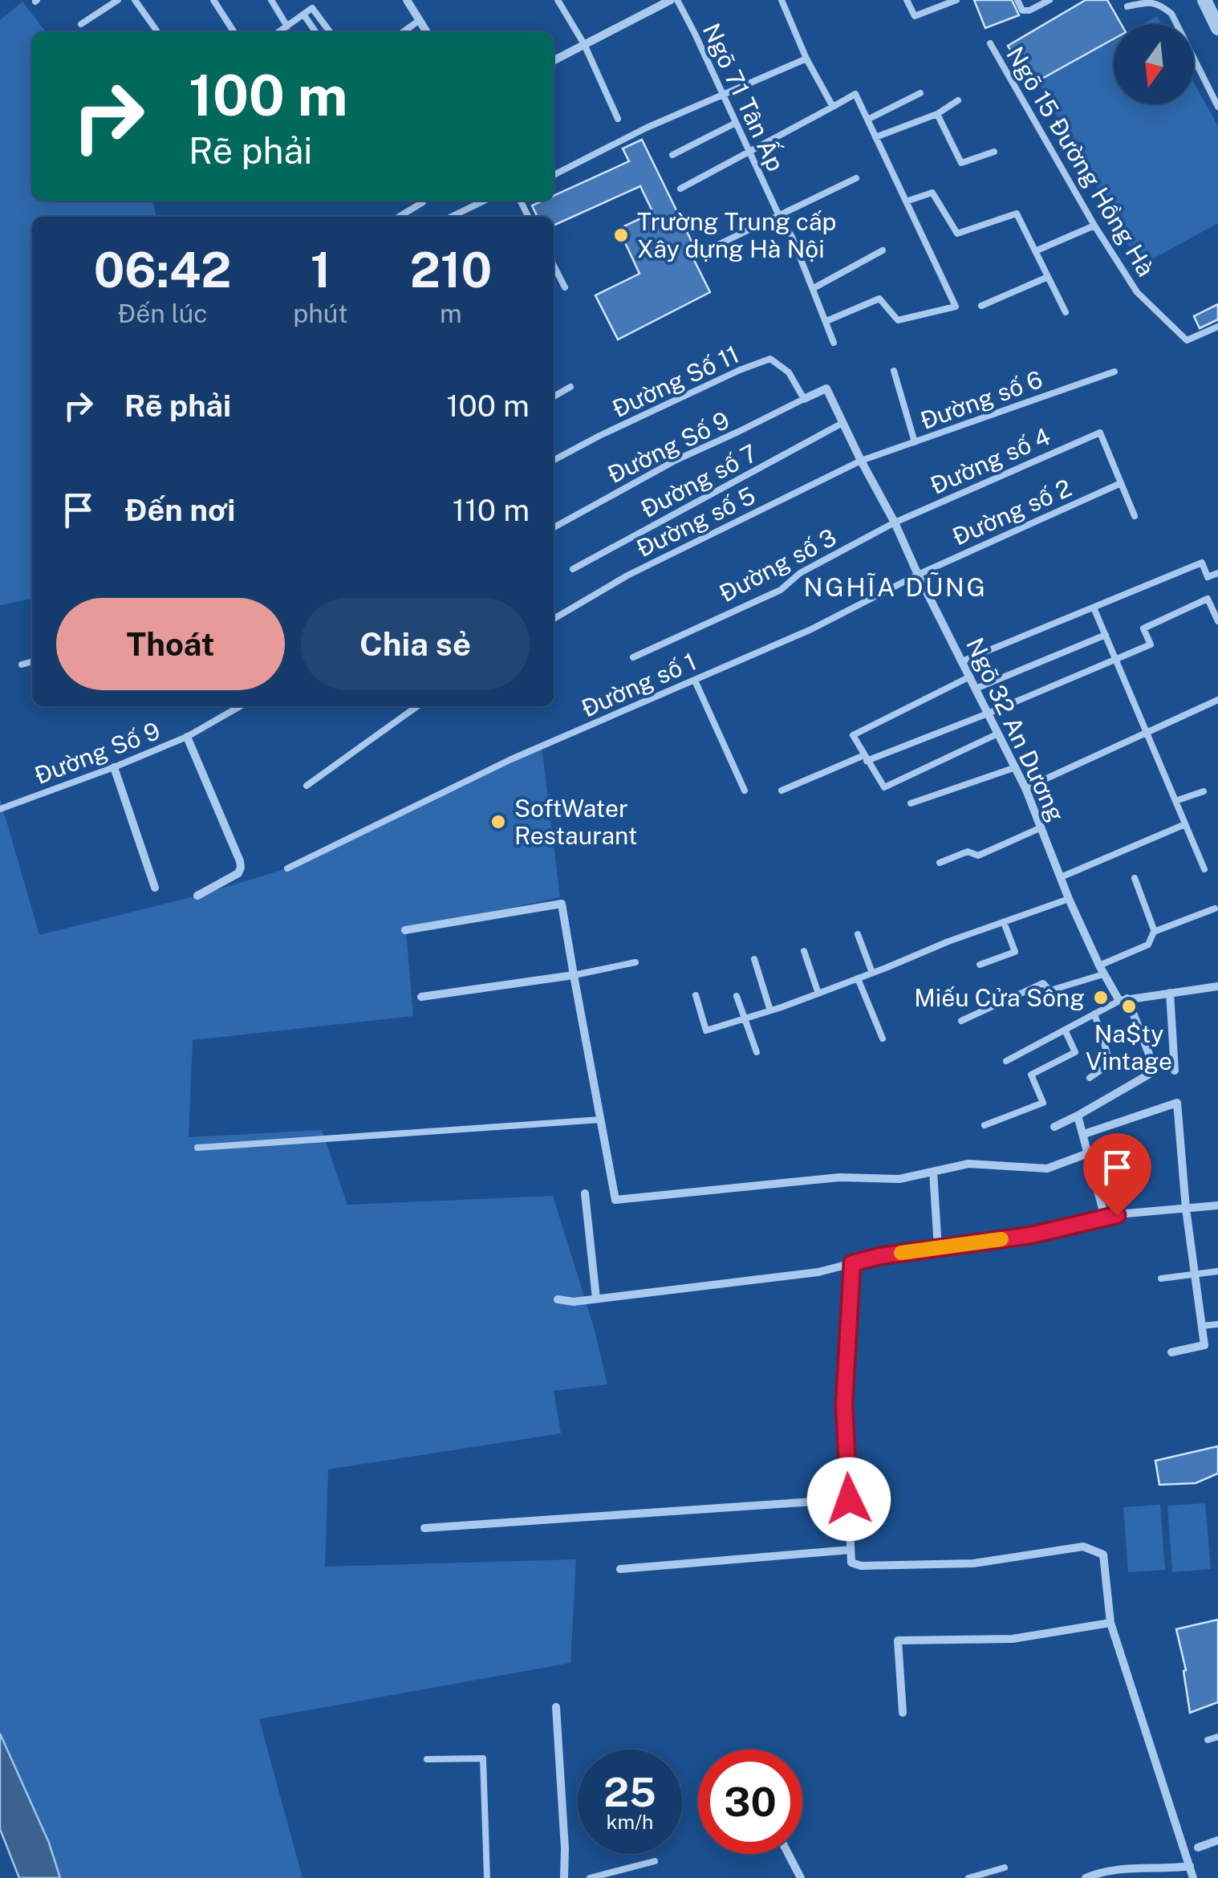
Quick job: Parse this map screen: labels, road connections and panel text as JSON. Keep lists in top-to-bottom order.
{
  "streets": {
    "street": ["Ngõ 32 An Dương"],
    "lane": [
      "Ngõ 71 Tân Ấp",
      "Ngõ 15 Đường Hồng Hà",
      "Đường Số 11",
      "Đường số 6",
      "Đường Số 9",
      "Đường số 4",
      "Đường số 7",
      "Đường số 2",
      "Đường số 5",
      "Đường số 3",
      "Đường số 1"
    ]
  },
  "crossings": [
    ["Đường Số 11", "Đường Số 9"],
    ["Đường Số 11", "Ngõ 32 An Dương"],
    ["Đường số 6", "Đường số 5"],
    ["Đường số 6", "Ngõ 32 An Dương"],
    ["Đường Số 9", "Ngõ 32 An Dương"],
    ["Đường số 4", "Đường số 2"],
    ["Đường số 4", "Đường số 3"],
    ["Đường số 4", "Ngõ 32 An Dương"],
    ["Đường số 7", "Ngõ 32 An Dương"],
    ["Đường số 2", "Đường số 1"],
    ["Đường số 2", "Ngõ 32 An Dương"],
    ["Đường số 5", "Ngõ 32 An Dương"],
    ["Đường số 3", "Ngõ 32 An Dương"],
    ["Đường số 1", "Ngõ 32 An Dương"]
  ],
  "districts": ["NGHĨA DŨNG"],
  "places": [
    "Trường Trung cấp Xây dựng Hà Nội",
    "SoftWater Restaurant",
    "Miếu Cửa Sông",
    "Na$ty Vintage"
  ],
  "north": "bottom",
  "page": {
    "turn": ["100 m", "Rẽ phải"],
    "eta": [
      "06:42",
      "Đến lúc",
      "1",
      "phút",
      "210",
      "m"
    ],
    "list": [
      {
        "name": "Rẽ phải",
        "value": "100 m"
      },
      {
        "name": "Đến nơi",
        "value": "110 m"
      }
    ],
    "buttons": ["Thoát", "Chia sẻ"],
    "speed": "25 km/h",
    "limit": "30"
  }
}
